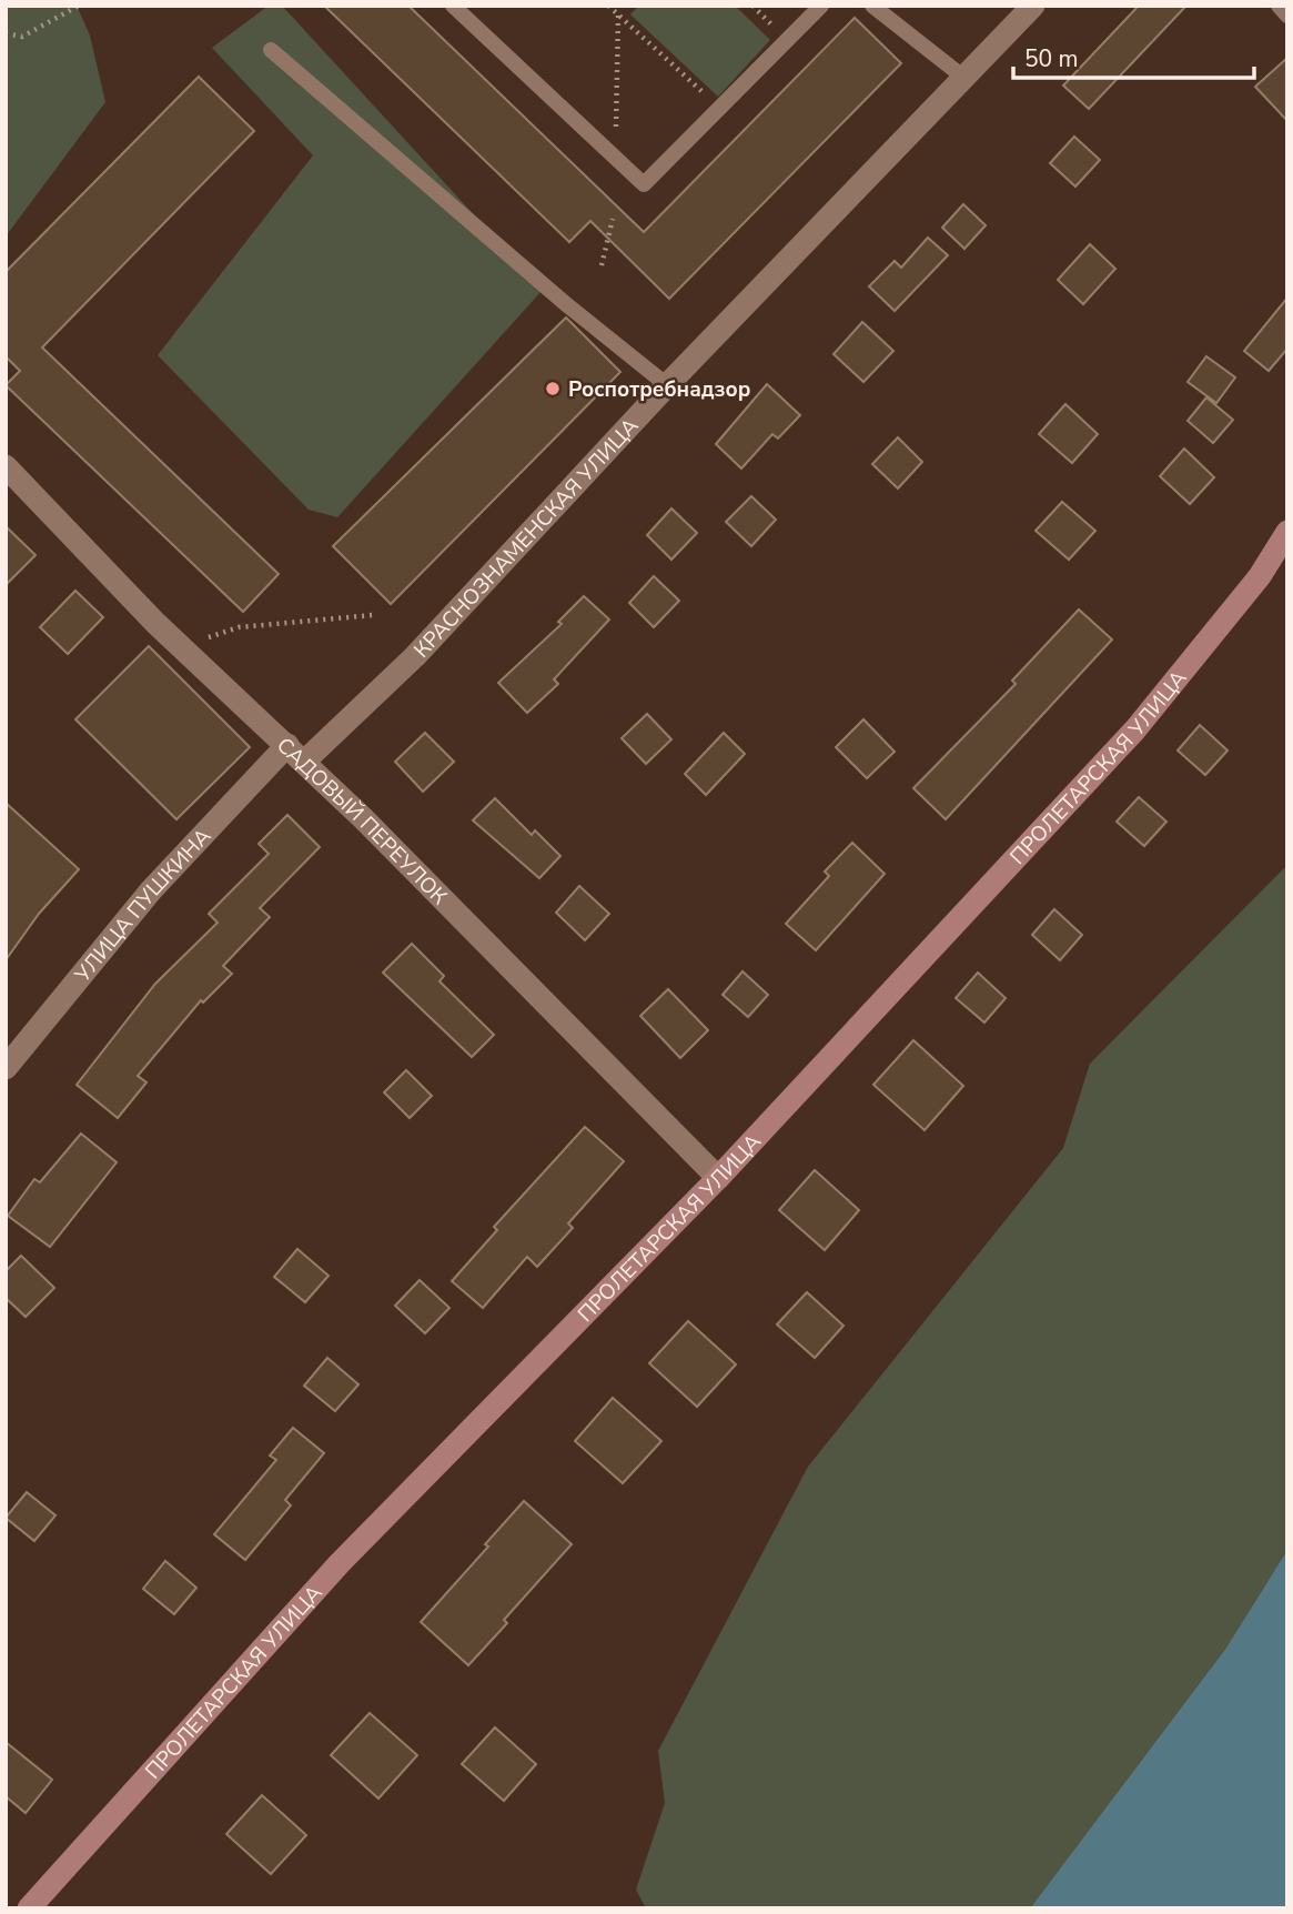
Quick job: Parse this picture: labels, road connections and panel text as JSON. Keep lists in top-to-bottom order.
{
  "streets": {
    "street": [
      "КРАСНОЗНАМЕНСКАЯ УЛИЦА",
      "ПРОЛЕТАРСКАЯ УЛИЦА",
      "САДОВЫЙ ПЕРЕУЛОК",
      "УЛИЦА ПУШКИНА"
    ]
  },
  "crossings": [
    ["КРАСНОЗНАМЕНСКАЯ УЛИЦА", "САДОВЫЙ ПЕРЕУЛОК"],
    ["ПРОЛЕТАРСКАЯ УЛИЦА", "САДОВЫЙ ПЕРЕУЛОК"],
    ["САДОВЫЙ ПЕРЕУЛОК", "УЛИЦА ПУШКИНА"]
  ],
  "places": ["Роспотребнадзор"],
  "scale_bar": "50 m"
}
